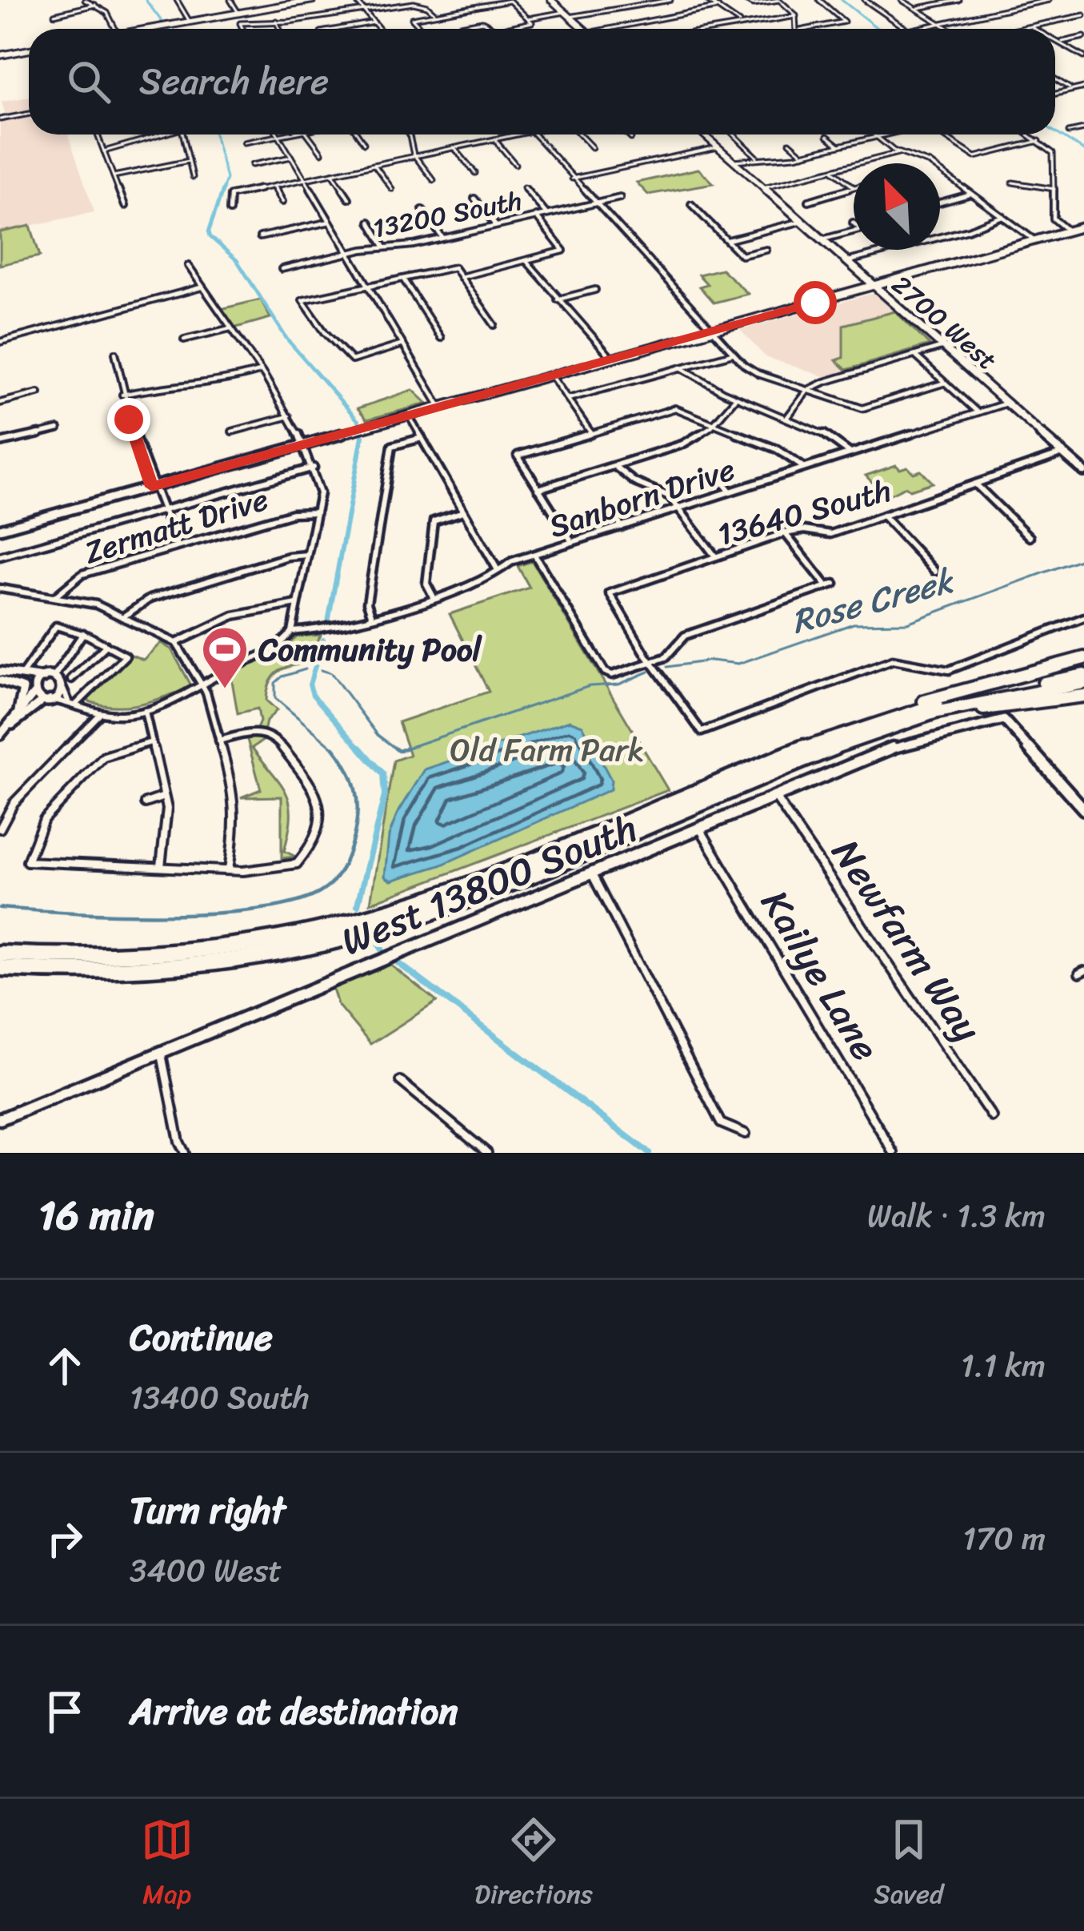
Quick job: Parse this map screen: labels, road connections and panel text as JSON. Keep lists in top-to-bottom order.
{
  "streets": {
    "main road": ["2700 West", "West 13800 South"],
    "street": [
      "13200 South",
      "Sanborn Drive",
      "13640 South",
      "Zermatt Drive",
      "Newfarm Way",
      "Kailye Lane"
    ]
  },
  "crossings": [
    ["2700 West", "Sanborn Drive"],
    ["2700 West", "13640 South"],
    ["West 13800 South", "Newfarm Way"],
    ["West 13800 South", "Kailye Lane"]
  ],
  "water": ["Rose Creek"],
  "parks": ["Old Farm Park"],
  "places": {
    "sports": ["Community Pool"]
  },
  "north": "top left",
  "page": {
    "search": "Search here",
    "heading": ["16 min", "Walk · 1.3 km"],
    "list": [
      ["Continue", "13400 South", "1.1 km"],
      ["Turn right", "3400 West", "170 m"],
      "Arrive at destination"
    ],
    "nav": ["Map", "Directions", "Saved"]
  }
}
